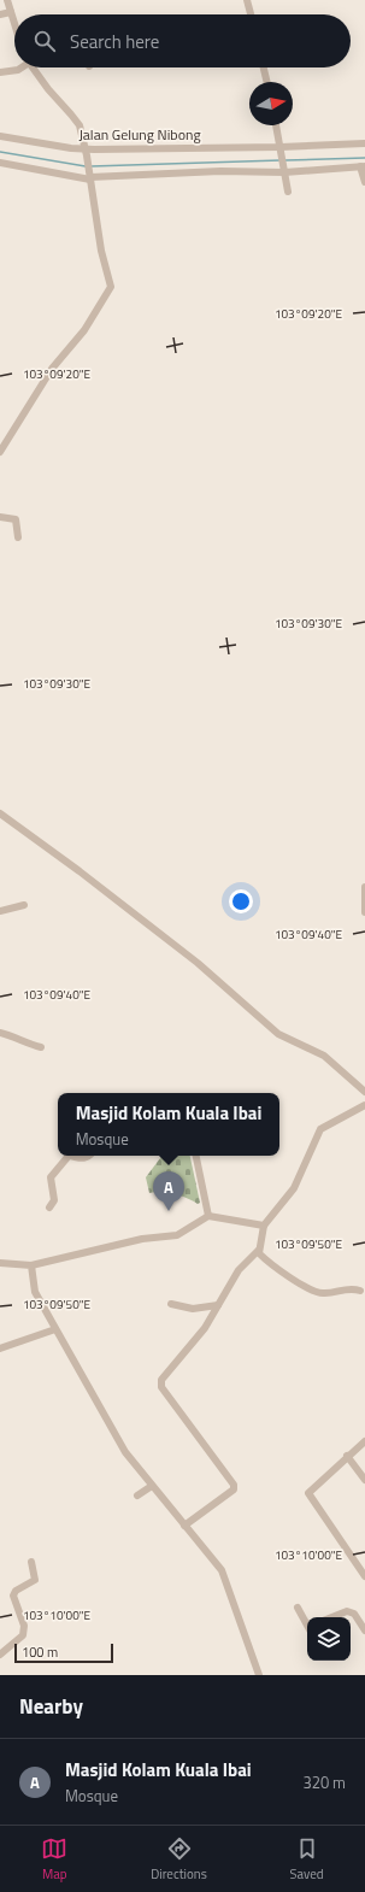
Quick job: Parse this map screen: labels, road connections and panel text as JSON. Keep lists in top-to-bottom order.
{
  "streets": {
    "street": ["Jalan Gelung Nibong"]
  },
  "scale_bar": "100 m",
  "north": "right",
  "page": {
    "search": "Search here",
    "popup": ["Masjid Kolam Kuala Ibai", "Mosque"],
    "pins": "A",
    "scale": "100 m",
    "heading": "Nearby",
    "list": [
      {
        "mark": "A",
        "name": "Masjid Kolam Kuala Ibai",
        "note": "Mosque",
        "value": "320 m"
      }
    ],
    "nav": ["Map", "Directions", "Saved"]
  },
  "coordinates": [
    "103°09'20\"E",
    "103°09'30\"E",
    "103°09'40\"E",
    "103°09'50\"E",
    "103°10'00\"E"
  ]
}
